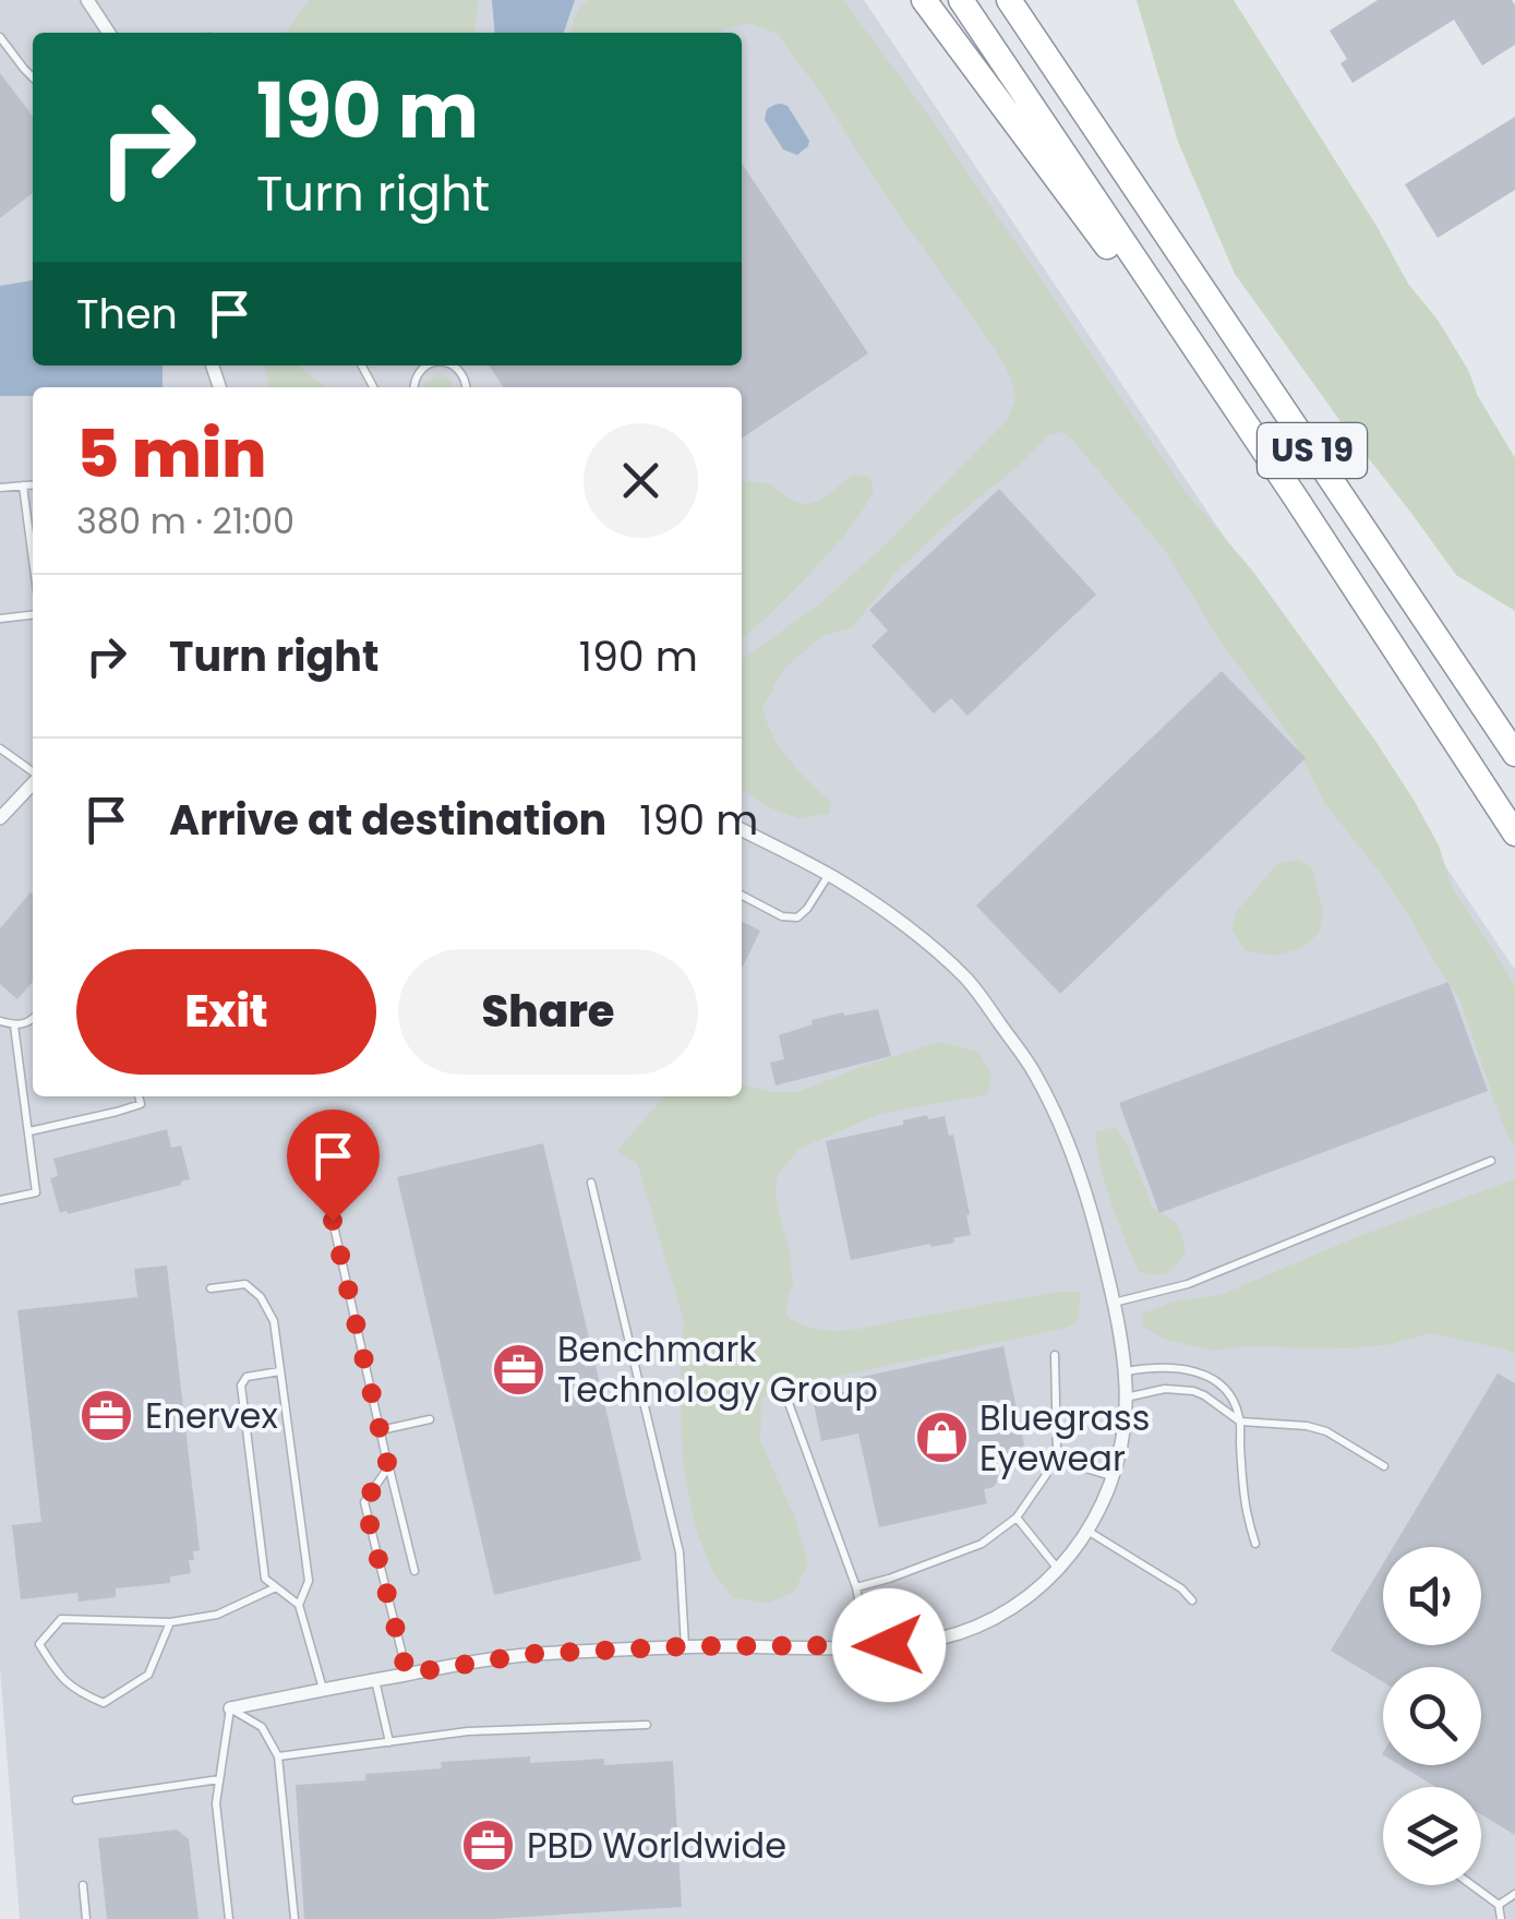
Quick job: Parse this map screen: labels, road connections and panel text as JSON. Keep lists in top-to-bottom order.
{
  "streets": {
    "highway": ["US 19"]
  },
  "places": {
    "office": ["Benchmark Technology Group", "Enervex", "PBD Worldwide"],
    "shop": ["Bluegrass Eyewear"]
  },
  "page": {
    "turn": ["190 m", "Turn right"],
    "then": "Then",
    "heading": ["5 min", "380 m · 21:00"],
    "list": [
      {
        "name": "Turn right",
        "value": "190 m"
      },
      {
        "name": "Arrive at destination",
        "value": "190 m"
      }
    ],
    "buttons": ["Exit", "Share"]
  }
}
